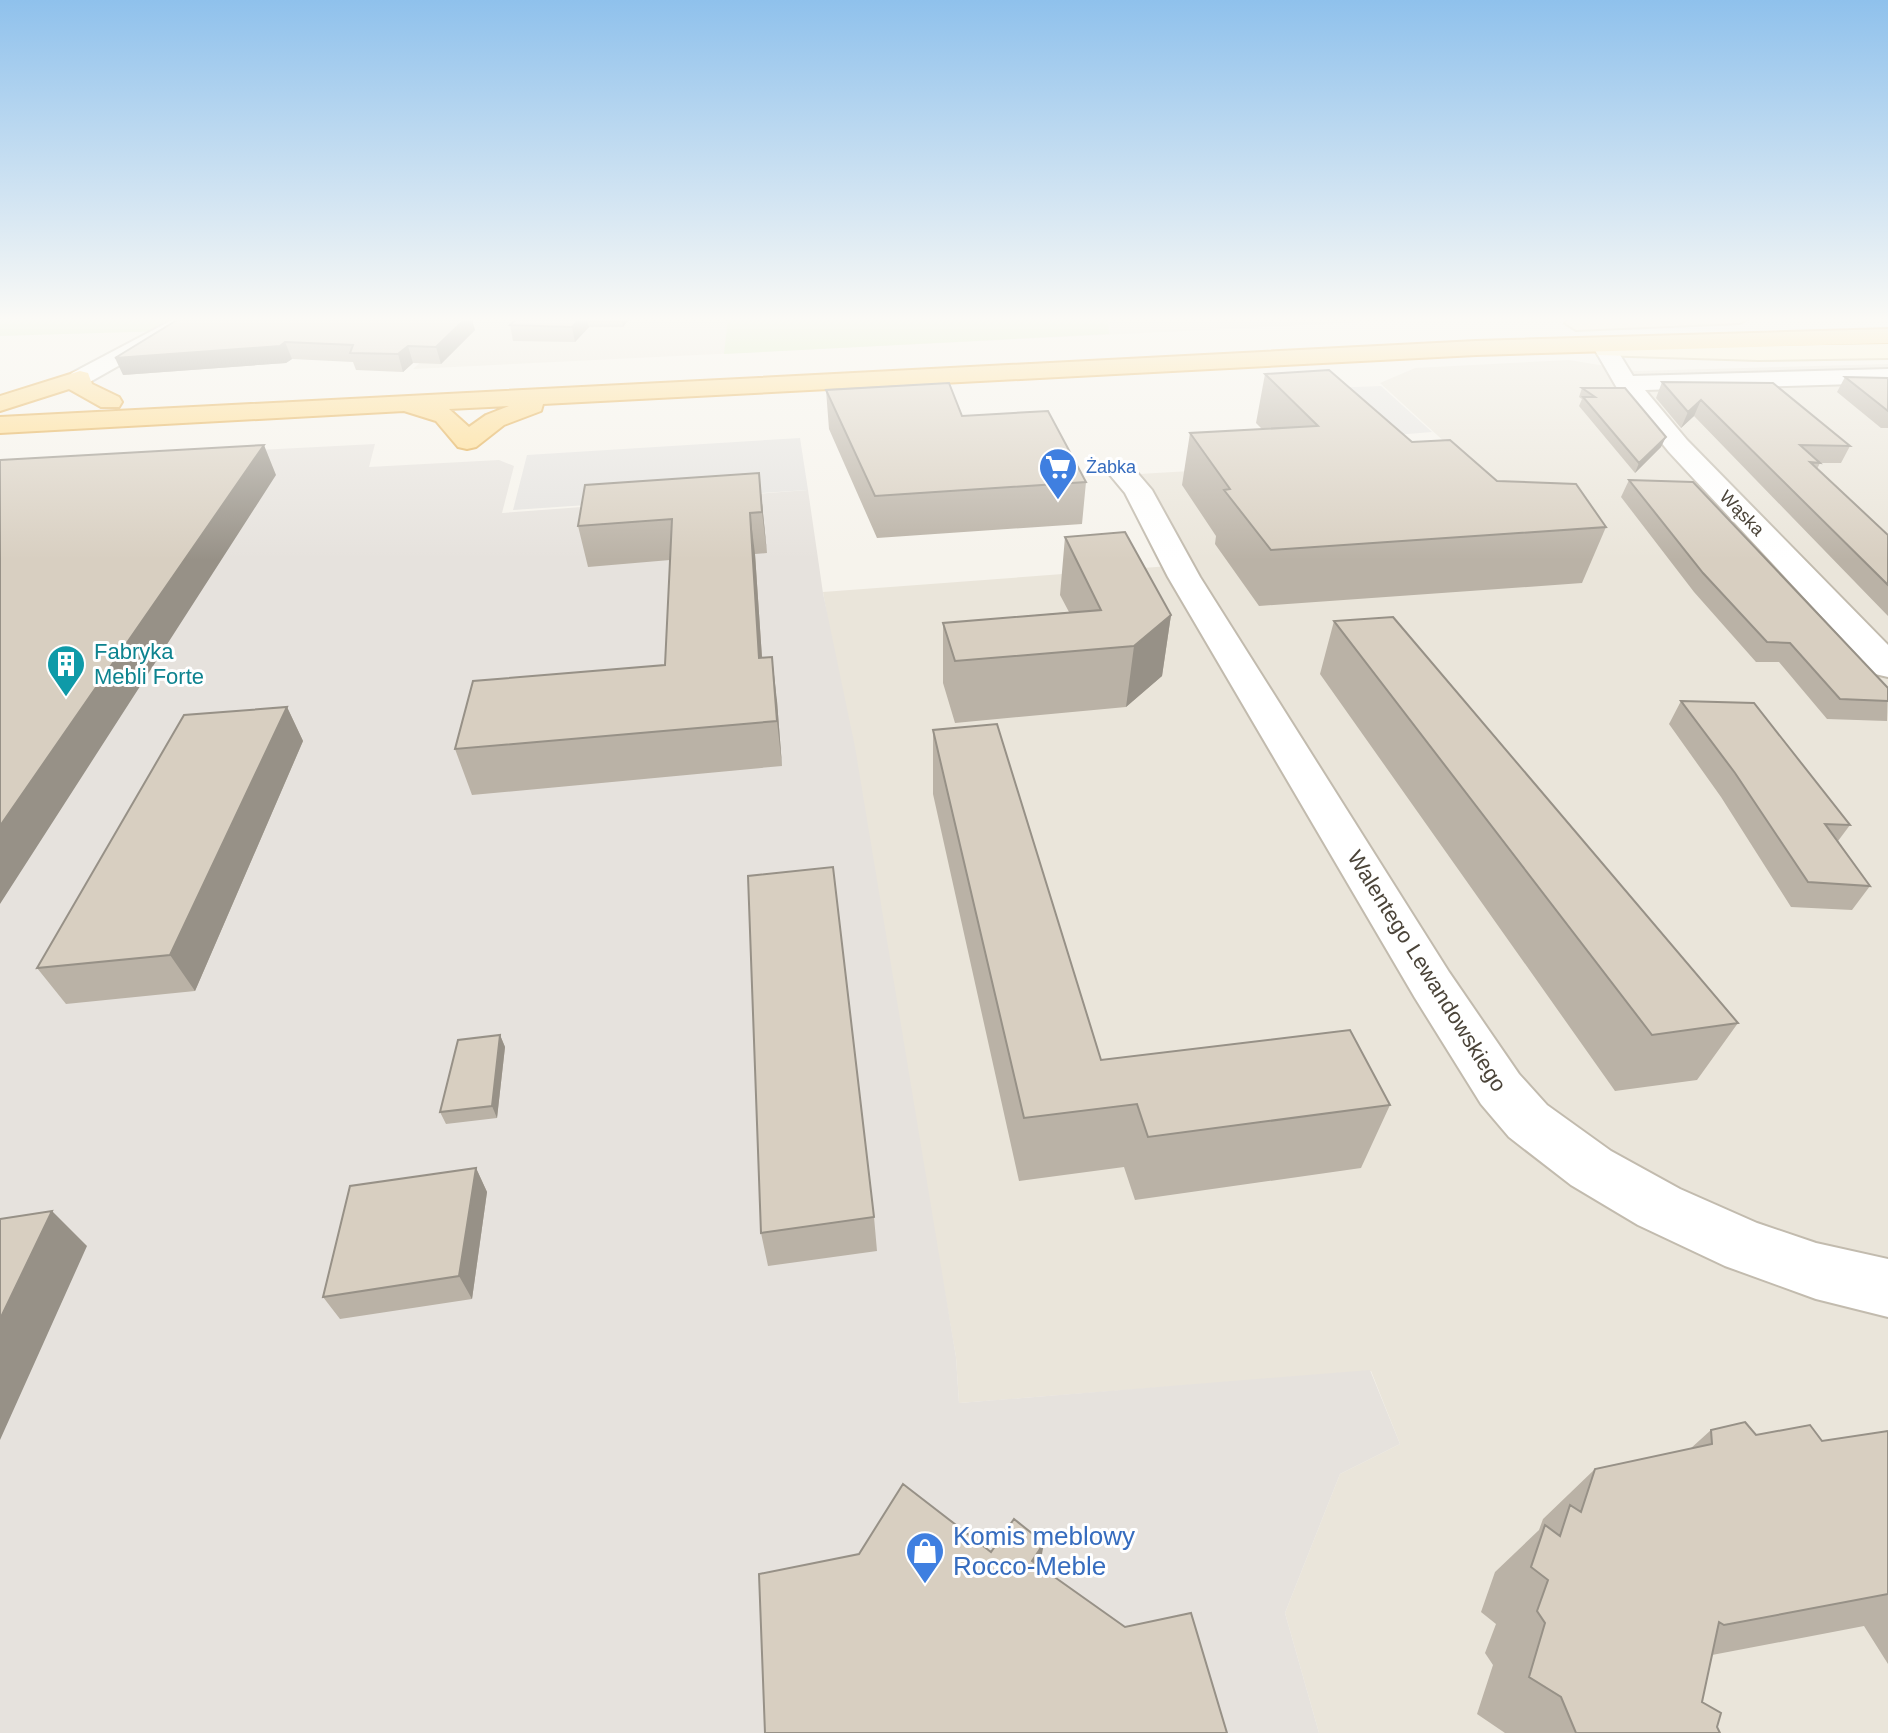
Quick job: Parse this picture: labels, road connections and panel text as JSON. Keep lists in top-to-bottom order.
{
  "streets": {
    "street": ["Wąska", "Walentego Lewandowskiego"]
  },
  "places": {
    "supermarket": ["Żabka"],
    "building": ["Fabryka Mebli Forte"],
    "shop": ["Komis meblowy Rocco-Meble"]
  }
}
